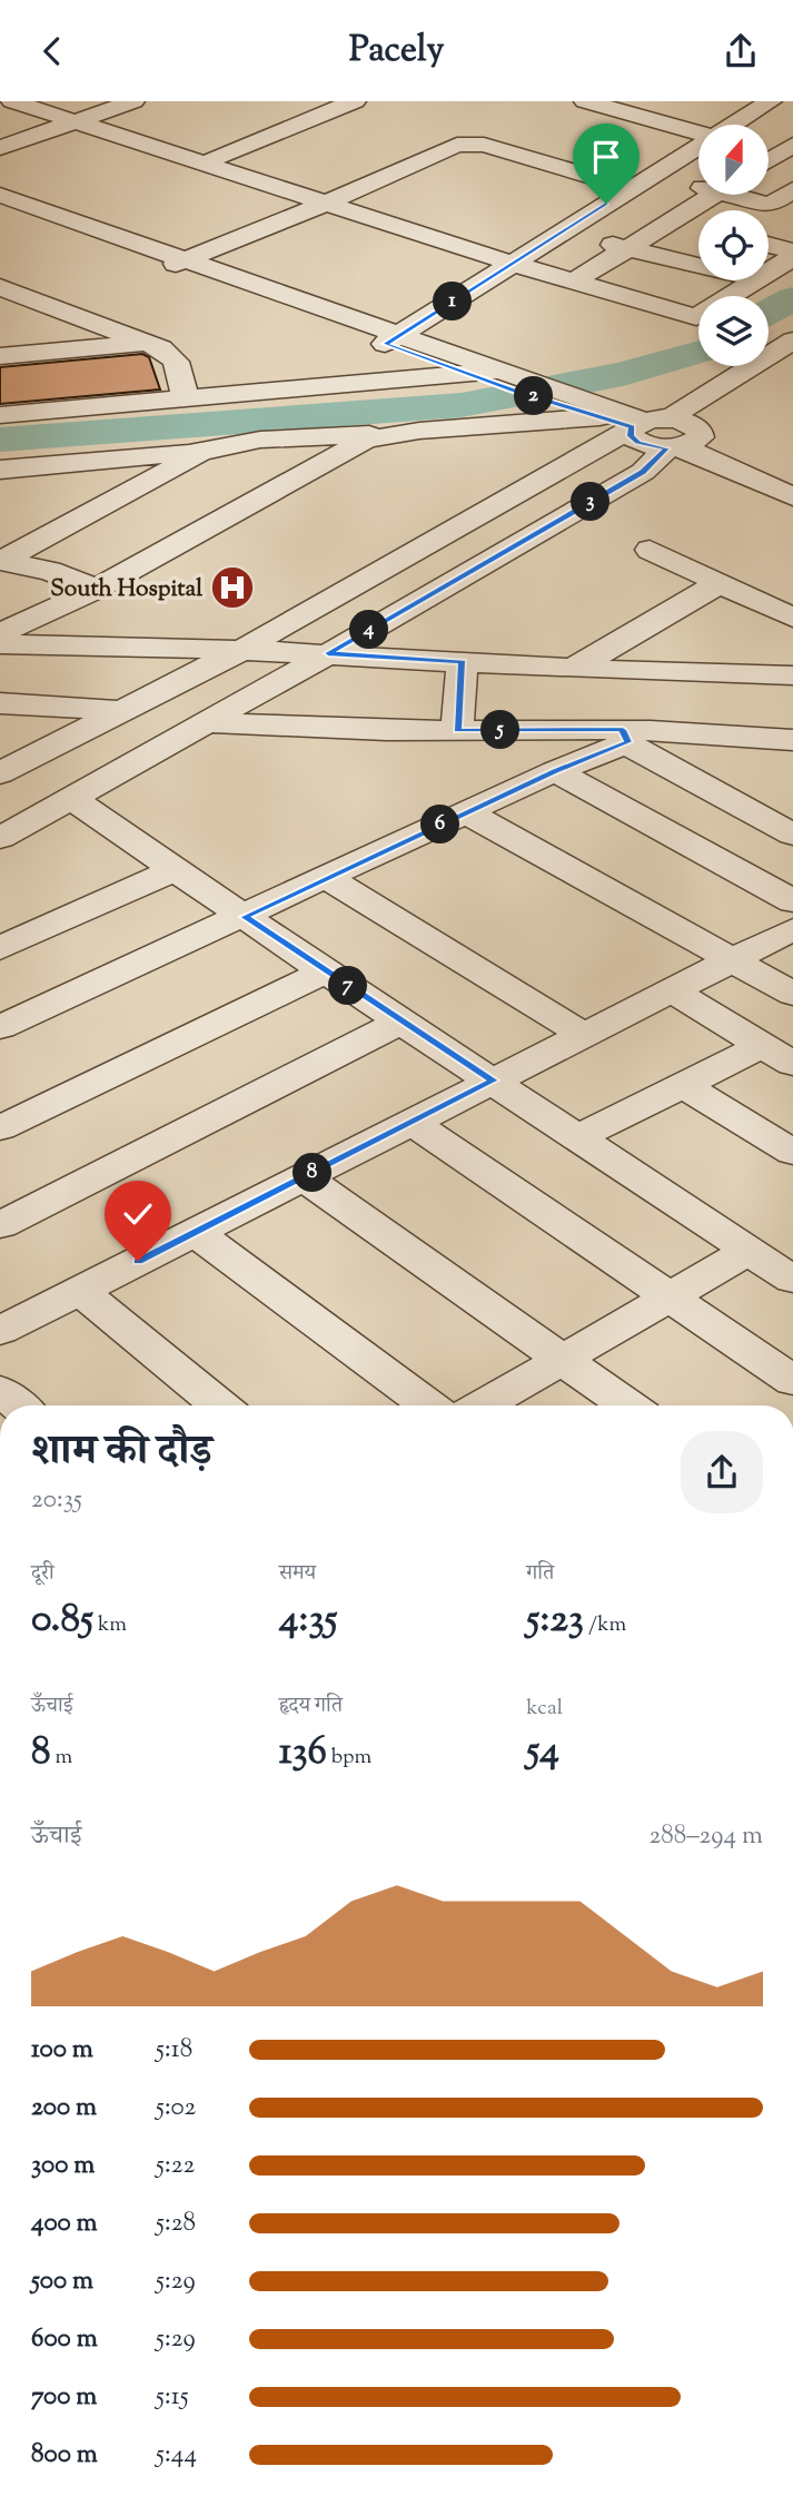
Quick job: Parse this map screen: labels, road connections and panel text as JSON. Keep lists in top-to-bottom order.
{
  "places": {
    "hospital": ["South Hospital"]
  },
  "north": "top",
  "page": {
    "header": "Pacely",
    "pins": [
      "1",
      "2",
      "3",
      "4",
      "5",
      "6",
      "7",
      "8"
    ],
    "heading": ["शाम की दौड़", "20:35"],
    "stats": [
      ["दूरी", "0.85 km"],
      ["समय", "4:35"],
      ["गति", "5:23 /km"],
      ["ऊँचाई", "8 m"],
      ["हृदय गति", "136 bpm"],
      ["kcal", "54"]
    ],
    "chart": ["ऊँचाई", "288–294 m"],
    "list": [
      {
        "name": "100 m",
        "note": "5:18"
      },
      {
        "name": "200 m",
        "note": "5:02"
      },
      {
        "name": "300 m",
        "note": "5:22"
      },
      {
        "name": "400 m",
        "note": "5:28"
      },
      {
        "name": "500 m",
        "note": "5:29"
      },
      {
        "name": "600 m",
        "note": "5:29"
      },
      {
        "name": "700 m",
        "note": "5:15"
      },
      {
        "name": "800 m",
        "note": "5:44"
      }
    ]
  }
}
